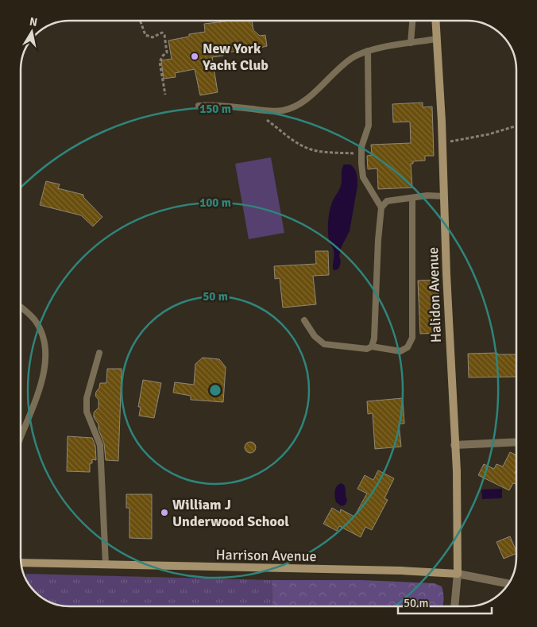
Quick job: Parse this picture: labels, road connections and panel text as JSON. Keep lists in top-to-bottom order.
{
  "streets": {
    "main road": ["Halidon Avenue", "Harrison Avenue"]
  },
  "crossings": [
    ["Halidon Avenue", "Harrison Avenue"]
  ],
  "places": ["New York Yacht Club", "William J Underwood School"],
  "scale_bar": "50 m",
  "north": "top",
  "rings": ["150 m", "100 m", "50 m"]
}
